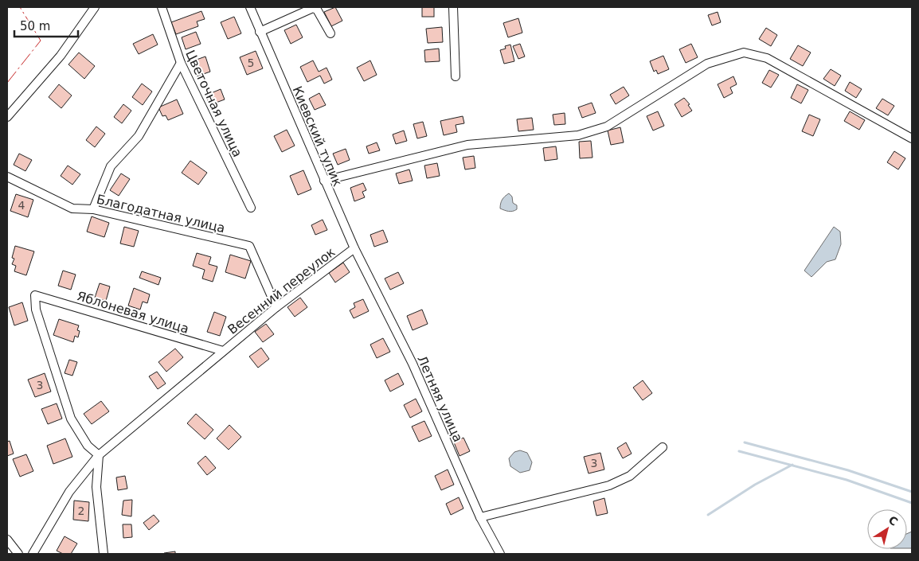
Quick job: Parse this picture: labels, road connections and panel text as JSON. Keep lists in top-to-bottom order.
{
  "streets": {
    "street": [
      "Цветочная улица",
      "Киевский тупик",
      "Благодатная улица",
      "Весенний переулок",
      "Яблоневая улица",
      "Летняя улица"
    ]
  },
  "crossings": [
    ["Киевский тупик", "Весенний переулок"],
    ["Киевский тупик", "Летняя улица"],
    ["Благодатная улица", "Весенний переулок"],
    ["Весенний переулок", "Яблоневая улица"],
    ["Весенний переулок", "Летняя улица"]
  ],
  "house_numbers": [
    "5",
    "4",
    "3",
    "3",
    "2"
  ],
  "scale_bar": "50 m",
  "north": "top right"
}
